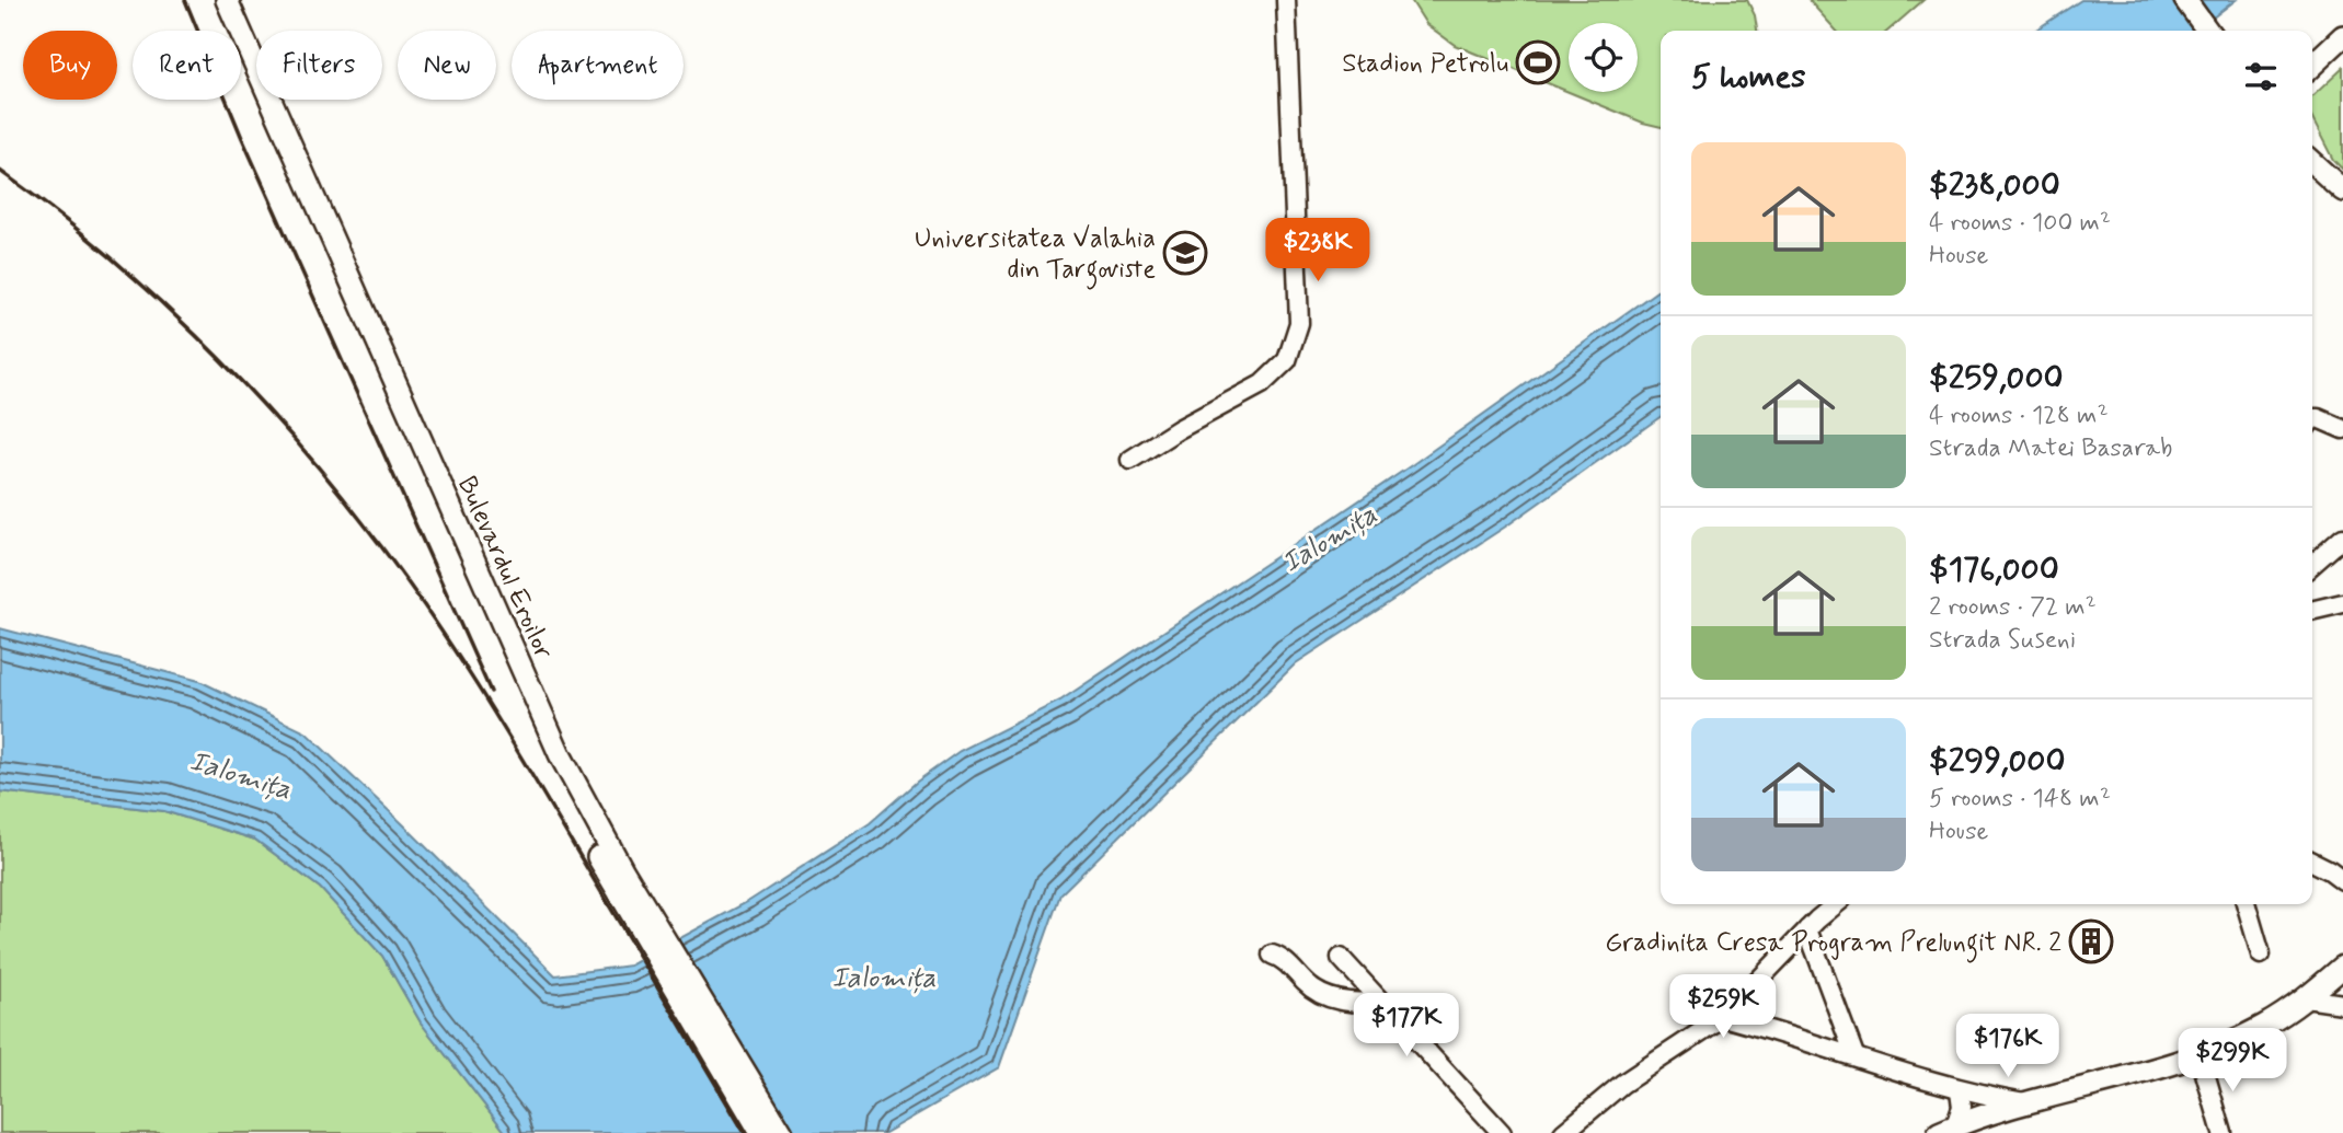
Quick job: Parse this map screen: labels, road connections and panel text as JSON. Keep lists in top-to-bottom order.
{
  "streets": {
    "main road": ["Bulevardul Eroilor"]
  },
  "water": ["Ialomița"],
  "places": {
    "sports": ["Stadion Petrolu"],
    "school or university": ["Universitatea Valahia din Targoviste"],
    "building": ["Gradinita Cresa Program Prelungit NR. 2"]
  },
  "page": {
    "chip": [
      "Buy",
      "Rent",
      "Filters",
      "New",
      "Apartment"
    ],
    "heading": "5 homes",
    "list": [
      {
        "name": "$238,000",
        "note": "4 rooms · 100 m² · House"
      },
      {
        "name": "$259,000",
        "note": "4 rooms · 128 m² · Strada Matei Basarab"
      },
      {
        "name": "$176,000",
        "note": "2 rooms · 72 m² · Strada Suseni"
      },
      {
        "name": "$299,000",
        "note": "5 rooms · 148 m² · House"
      }
    ],
    "price": [
      "$238K",
      "$259K",
      "$177K",
      "$176K",
      "$299K"
    ]
  }
}
